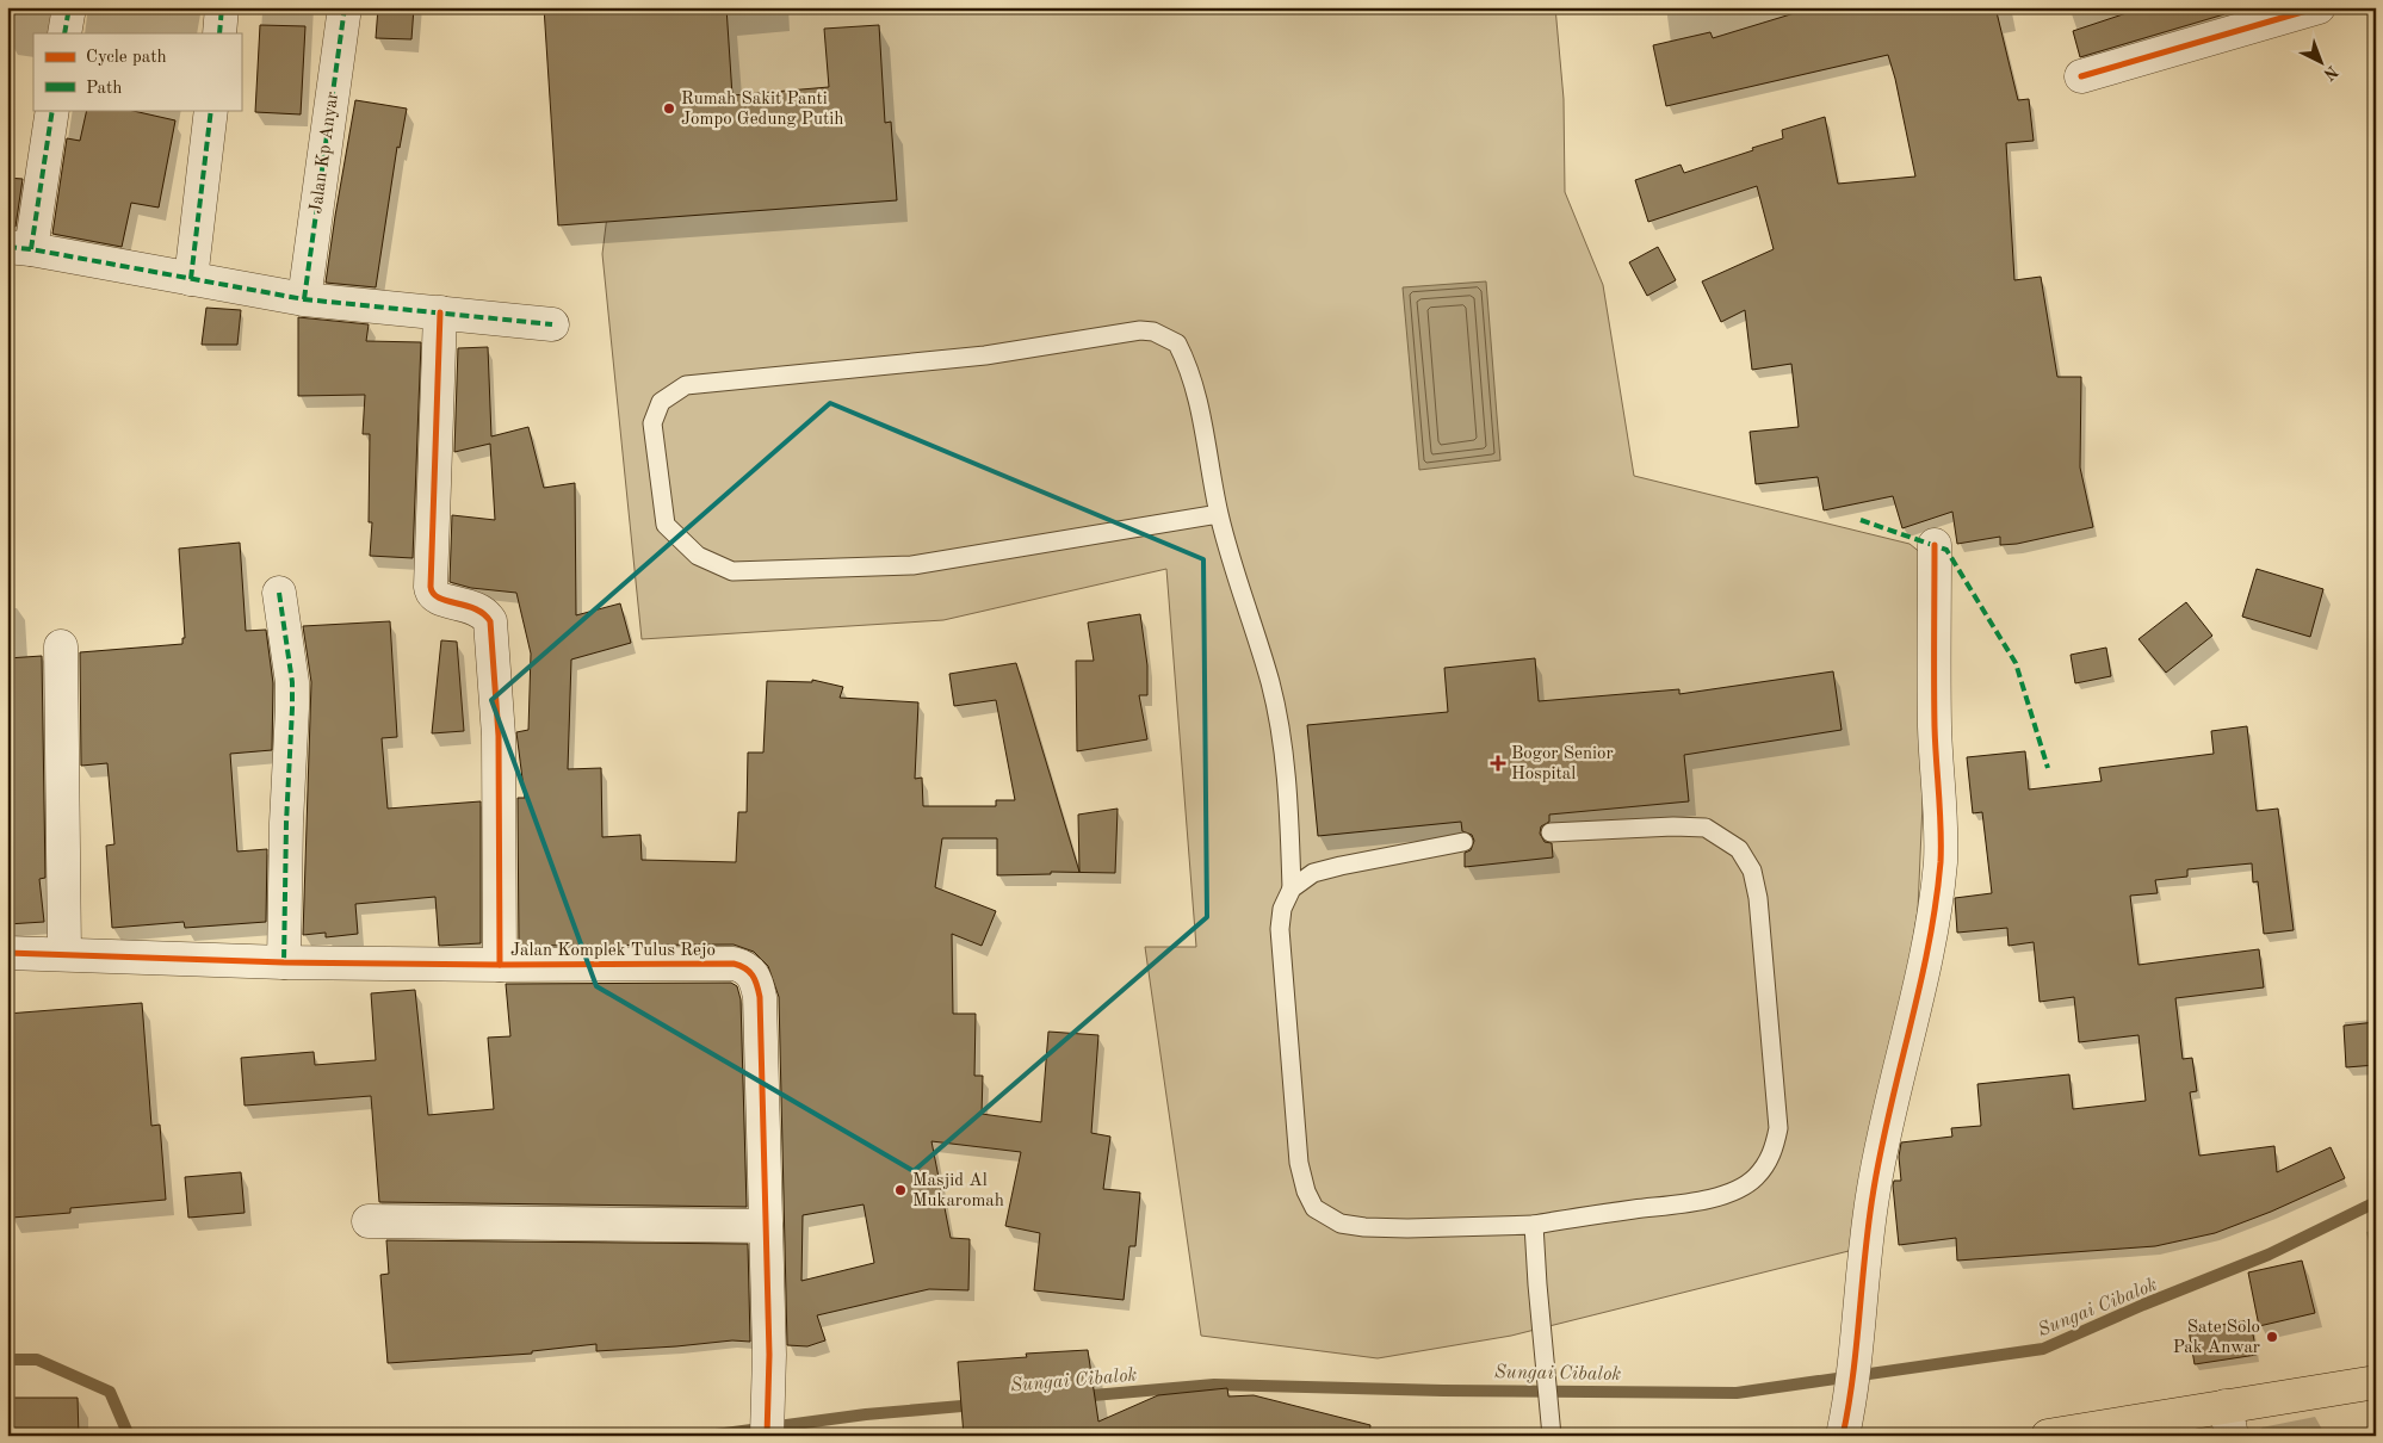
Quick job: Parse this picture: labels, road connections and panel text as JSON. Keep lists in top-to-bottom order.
{
  "streets": {
    "street": ["Jalan Kp Anyar", "Jalan Komplek Tulus Rejo"]
  },
  "water": ["Sungai Cibalok"],
  "places": {
    "other": ["Rumah Sakit Panti Jompo Gedung Putih", "Masjid Al Mukaromah", "Sate Solo Pak Anwar"],
    "health": ["Bogor Senior Hospital"]
  },
  "legend": ["Cycle path", "Path"],
  "north": "bottom right"
}
